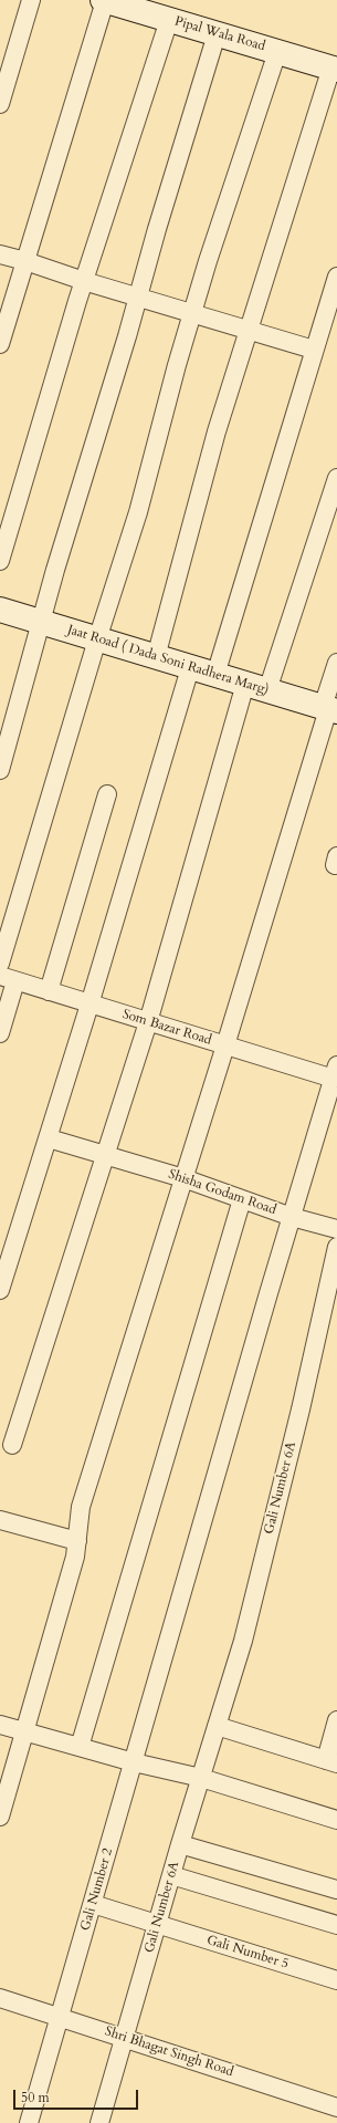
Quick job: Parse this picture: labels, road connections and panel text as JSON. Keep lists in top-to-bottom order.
{
  "streets": {
    "street": [
      "Pipal Wala Road",
      "Jaat Road ( Dada Soni Radhera Marg)",
      "Som Bazar Road",
      "Shisha Godam Road",
      "Gali Number 6A",
      "Gali Number 2",
      "Gali Number 5",
      "Shri Bhagat Singh Road"
    ]
  },
  "crossings": [
    ["Som Bazar Road", "Gali Number 2"],
    ["Shisha Godam Road", "Gali Number 2"],
    ["Gali Number 6A", "Gali Number 5"],
    ["Gali Number 6A", "Shri Bhagat Singh Road"],
    ["Gali Number 2", "Gali Number 5"],
    ["Gali Number 2", "Shri Bhagat Singh Road"]
  ],
  "scale_bar": "50 m"
}
